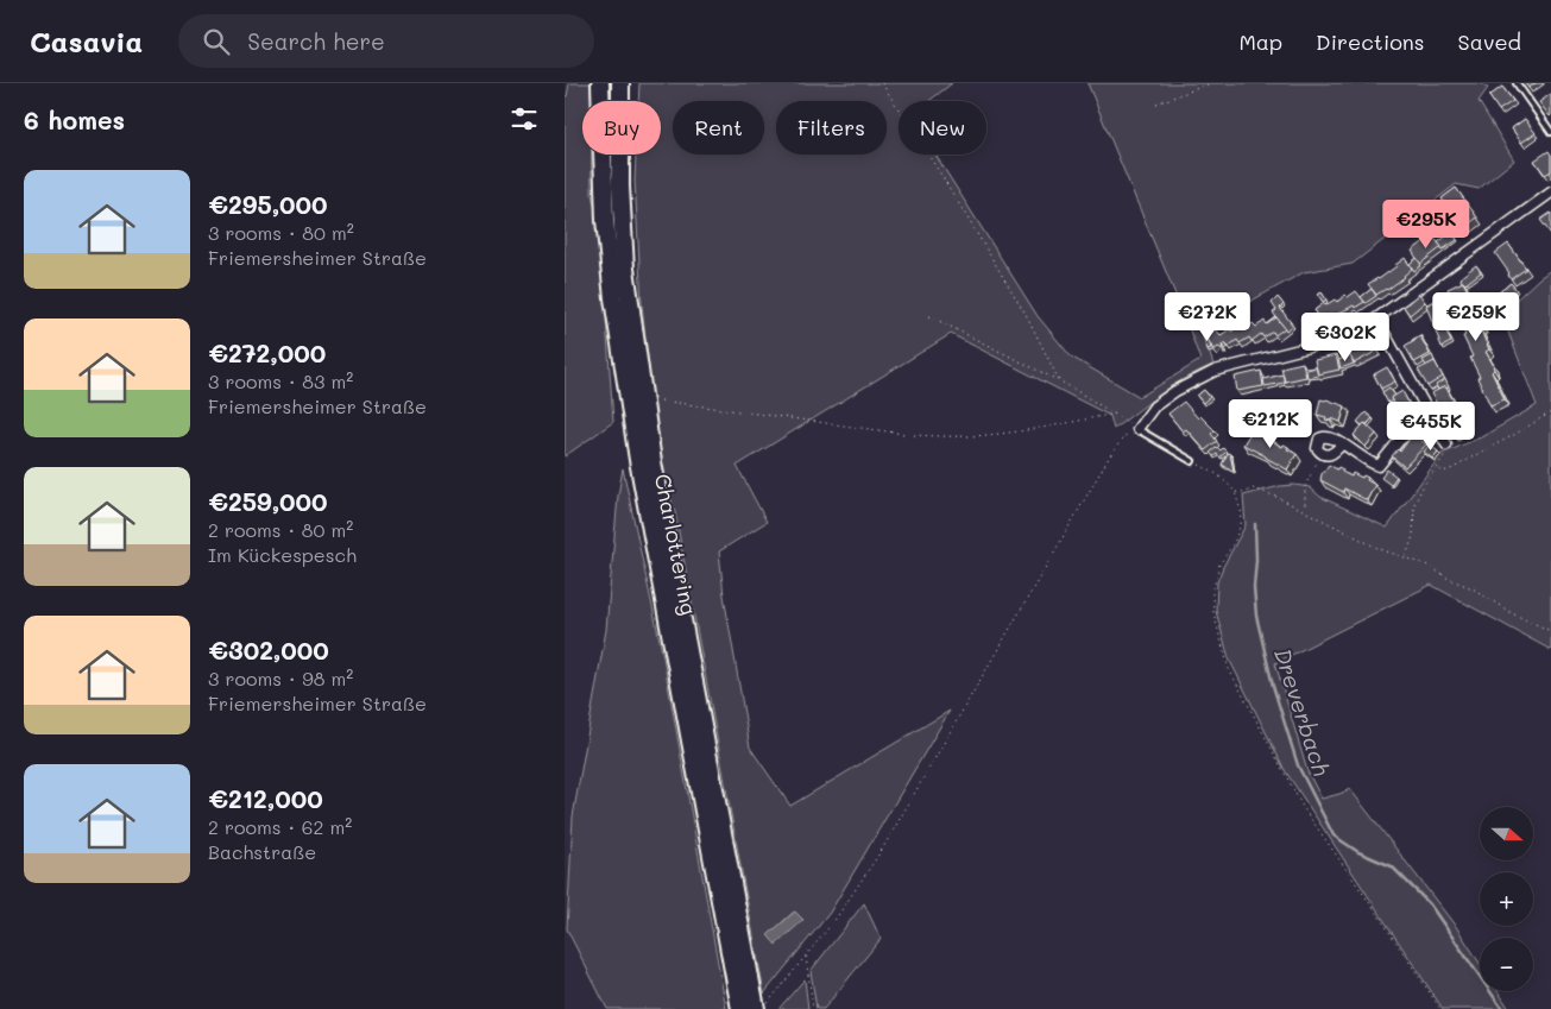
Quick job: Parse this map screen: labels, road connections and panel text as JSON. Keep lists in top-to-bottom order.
{
  "streets": {
    "highway": ["Charlottering"]
  },
  "water": ["Dreverbach"],
  "north": "right",
  "page": {
    "header": "Casavia",
    "search": "Search here",
    "nav": ["Map", "Directions", "Saved"],
    "heading": "6 homes",
    "chip": [
      "Buy",
      "Rent",
      "Filters",
      "New"
    ],
    "list": [
      {
        "name": "€295,000",
        "note": "3 rooms · 80 m² · Friemersheimer Straße"
      },
      {
        "name": "€272,000",
        "note": "3 rooms · 83 m² · Friemersheimer Straße"
      },
      {
        "name": "€259,000",
        "note": "2 rooms · 80 m² · Im Kückespesch"
      },
      {
        "name": "€302,000",
        "note": "3 rooms · 98 m² · Friemersheimer Straße"
      },
      {
        "name": "€212,000",
        "note": "2 rooms · 62 m² · Bachstraße"
      }
    ],
    "price": [
      "€295K",
      "€272K",
      "€259K",
      "€302K",
      "€212K",
      "€455K"
    ],
    "map_buttons": ["+", "−"]
  }
}
